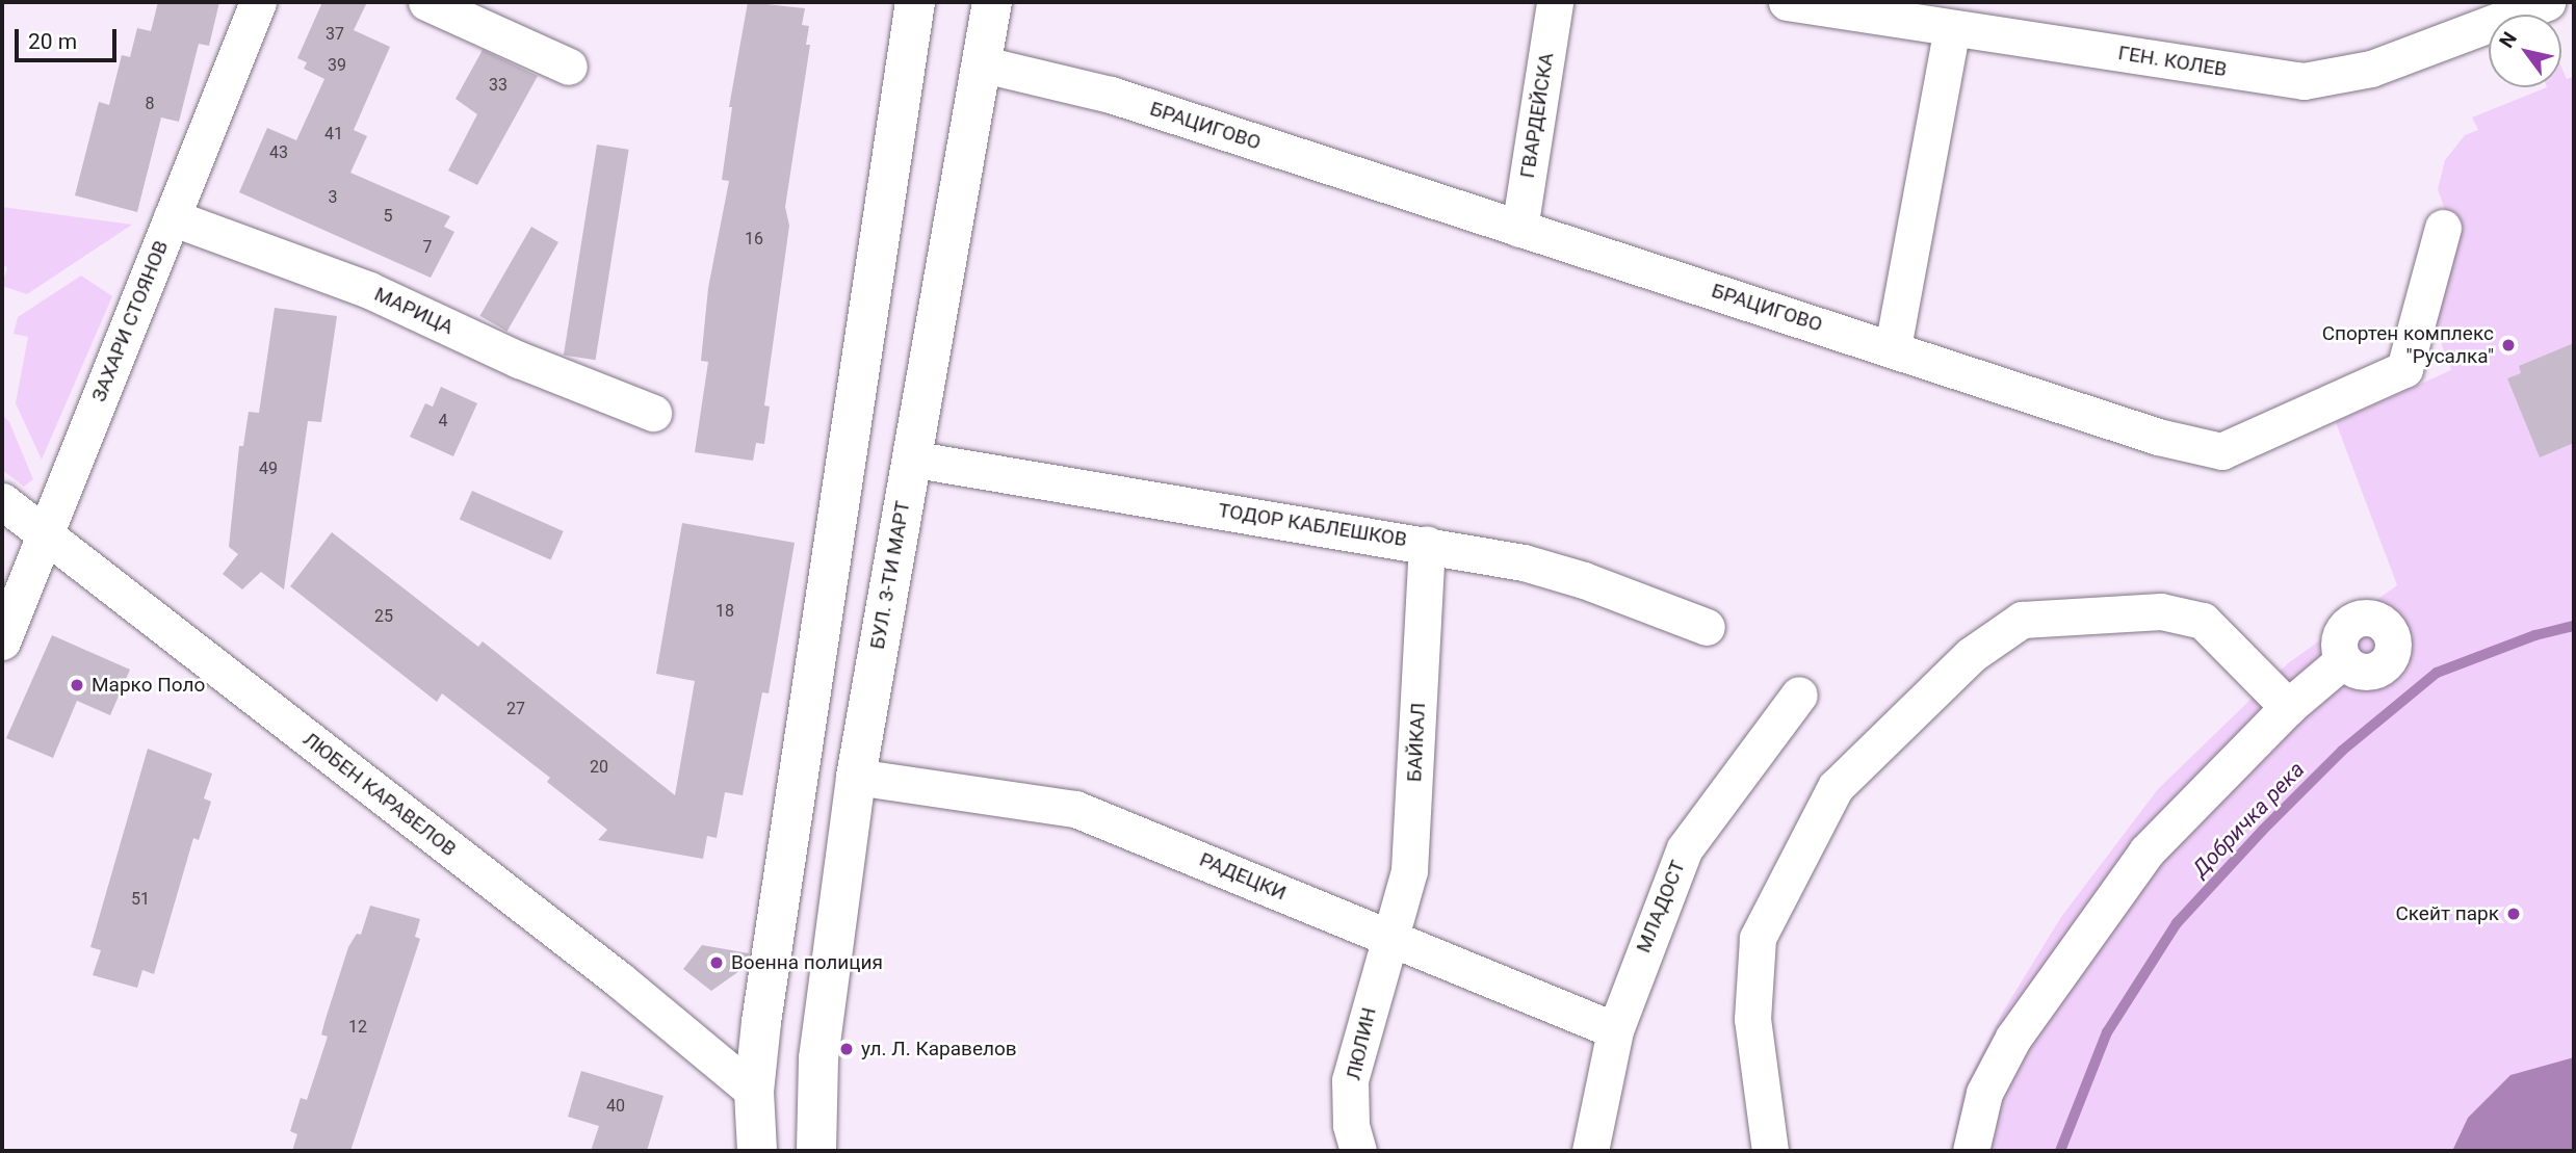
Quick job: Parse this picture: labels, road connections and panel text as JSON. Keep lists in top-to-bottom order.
{
  "streets": {
    "main road": ["БУЛ. 3-ТИ МАРТ"],
    "street": [
      "ГЕН. КОЛЕВ",
      "ГВАРДЕЙСКА",
      "БРАЦИГОВО",
      "МАРИЦА",
      "ЗАХАРИ СТОЯНОВ",
      "ТОДОР КАБЛЕШКОВ",
      "БАЙКАЛ",
      "ЛЮБЕН КАРАВЕЛОВ",
      "РАДЕЦКИ",
      "МЛАДОСТ",
      "ЛЮЛИН"
    ]
  },
  "crossings": [
    ["ГВАРДЕЙСКА", "БРАЦИГОВО"],
    ["БРАЦИГОВО", "БУЛ. 3-ТИ МАРТ"],
    ["МАРИЦА", "ЗАХАРИ СТОЯНОВ"],
    ["ЗАХАРИ СТОЯНОВ", "ЛЮБЕН КАРАВЕЛОВ"],
    ["ТОДОР КАБЛЕШКОВ", "БУЛ. 3-ТИ МАРТ"],
    ["ТОДОР КАБЛЕШКОВ", "БАЙКАЛ"],
    ["БУЛ. 3-ТИ МАРТ", "РАДЕЦКИ"],
    ["БАЙКАЛ", "РАДЕЦКИ"],
    ["БАЙКАЛ", "ЛЮЛИН"],
    ["РАДЕЦКИ", "МЛАДОСТ"],
    ["РАДЕЦКИ", "ЛЮЛИН"]
  ],
  "water": ["Добричка река"],
  "places": [
    "Спортен комплекс \"Русалка\"",
    "Марко Поло",
    "Скейт парк",
    "Военна полиция",
    "ул. Л. Каравелов"
  ],
  "house_numbers": [
    "37",
    "39",
    "33",
    "8",
    "41",
    "43",
    "3",
    "5",
    "16",
    "7",
    "4",
    "49",
    "18",
    "25",
    "27",
    "20",
    "51",
    "12",
    "40"
  ],
  "scale_bar": "20 m",
  "north": "top left"
}
